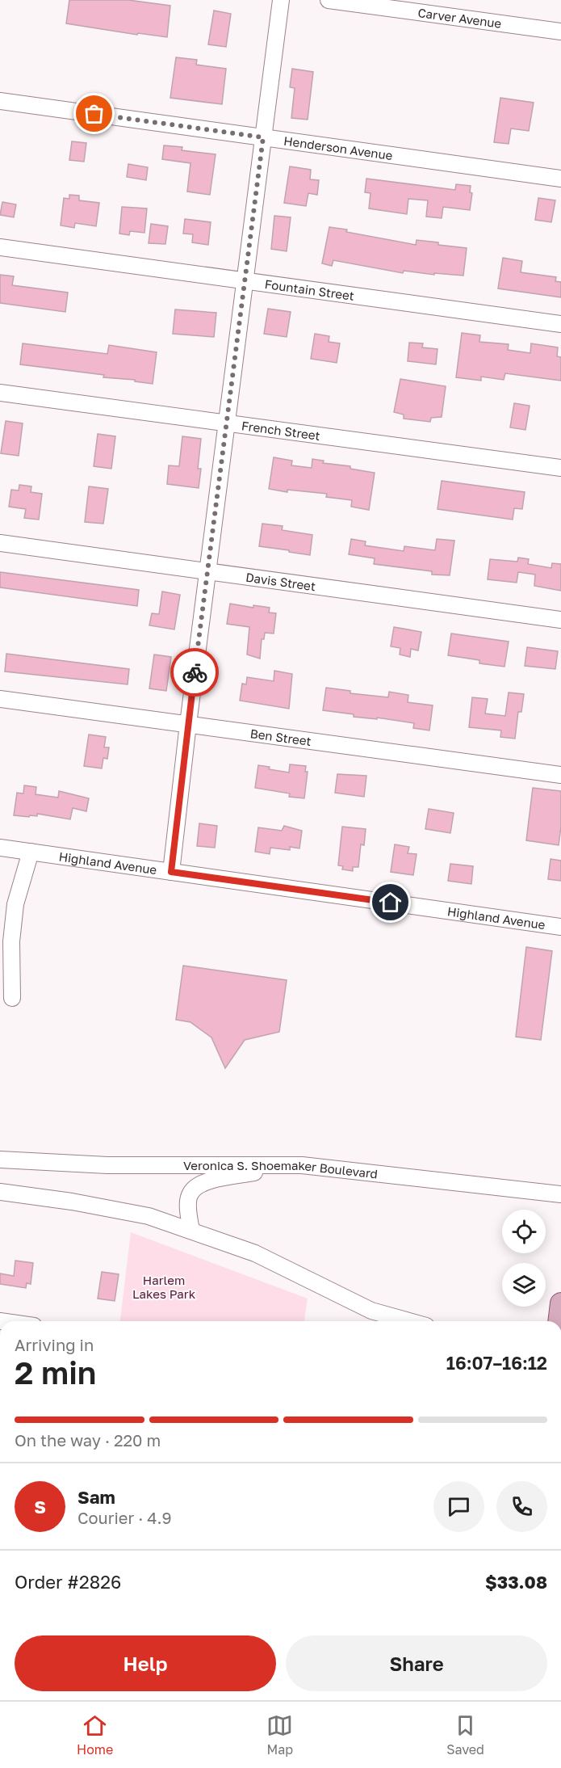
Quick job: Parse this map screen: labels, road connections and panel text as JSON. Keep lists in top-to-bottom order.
{
  "streets": {
    "street": [
      "Carver Avenue",
      "Henderson Avenue",
      "Fountain Street",
      "French Street",
      "Davis Street",
      "Ben Street",
      "Highland Avenue",
      "Veronica S. Shoemaker Boulevard"
    ]
  },
  "parks": ["Harlem Lakes Park"],
  "page": {
    "heading": ["2 min", "Arriving in", "16:07–16:12"],
    "panel": [
      "Sam",
      "Courier · 4.9",
      "Order #2826",
      "$33.08"
    ],
    "bar": "On the way · 220 m",
    "round": "S",
    "buttons": ["Help", "Share"],
    "tabs": ["Home", "Map", "Saved"]
  }
}
